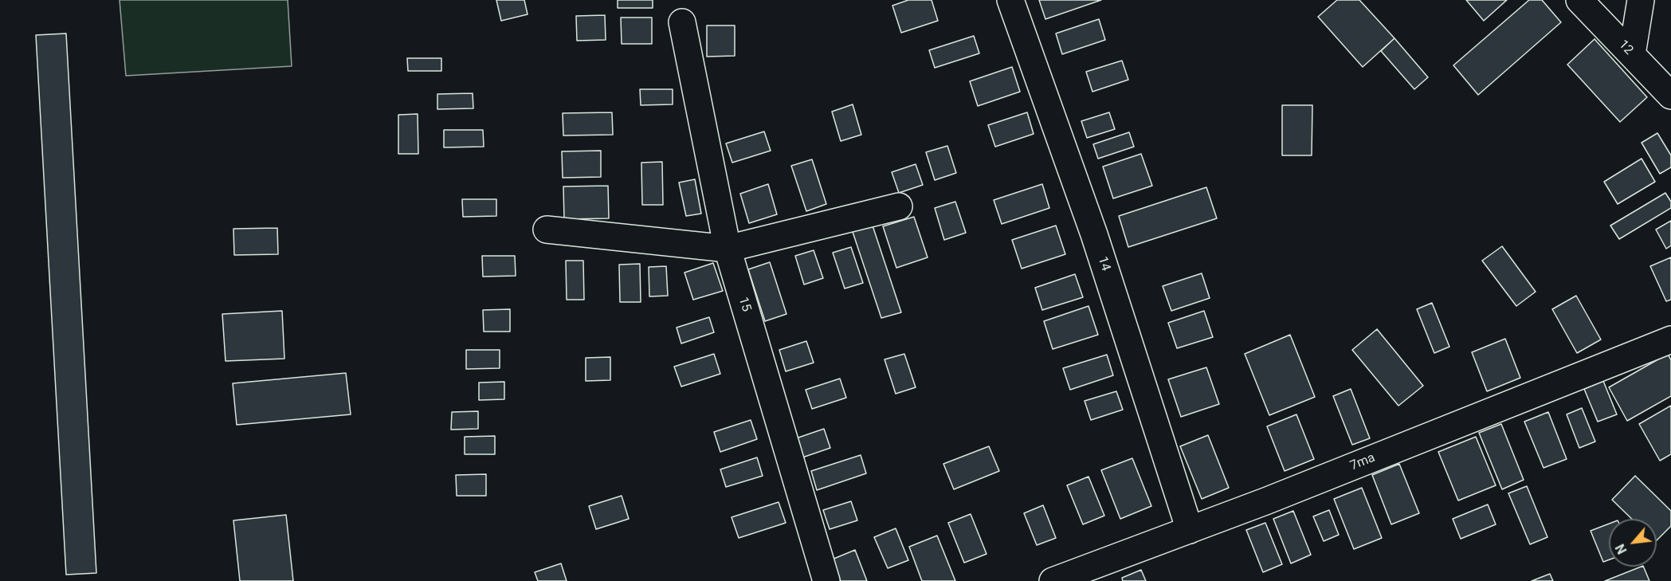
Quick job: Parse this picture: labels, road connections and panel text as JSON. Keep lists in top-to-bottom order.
{
  "streets": {
    "street": [
      "12",
      "14",
      "15",
      "7ma"
    ]
  },
  "crossings": [
    ["14", "7ma"]
  ],
  "north": "bottom left"
}
